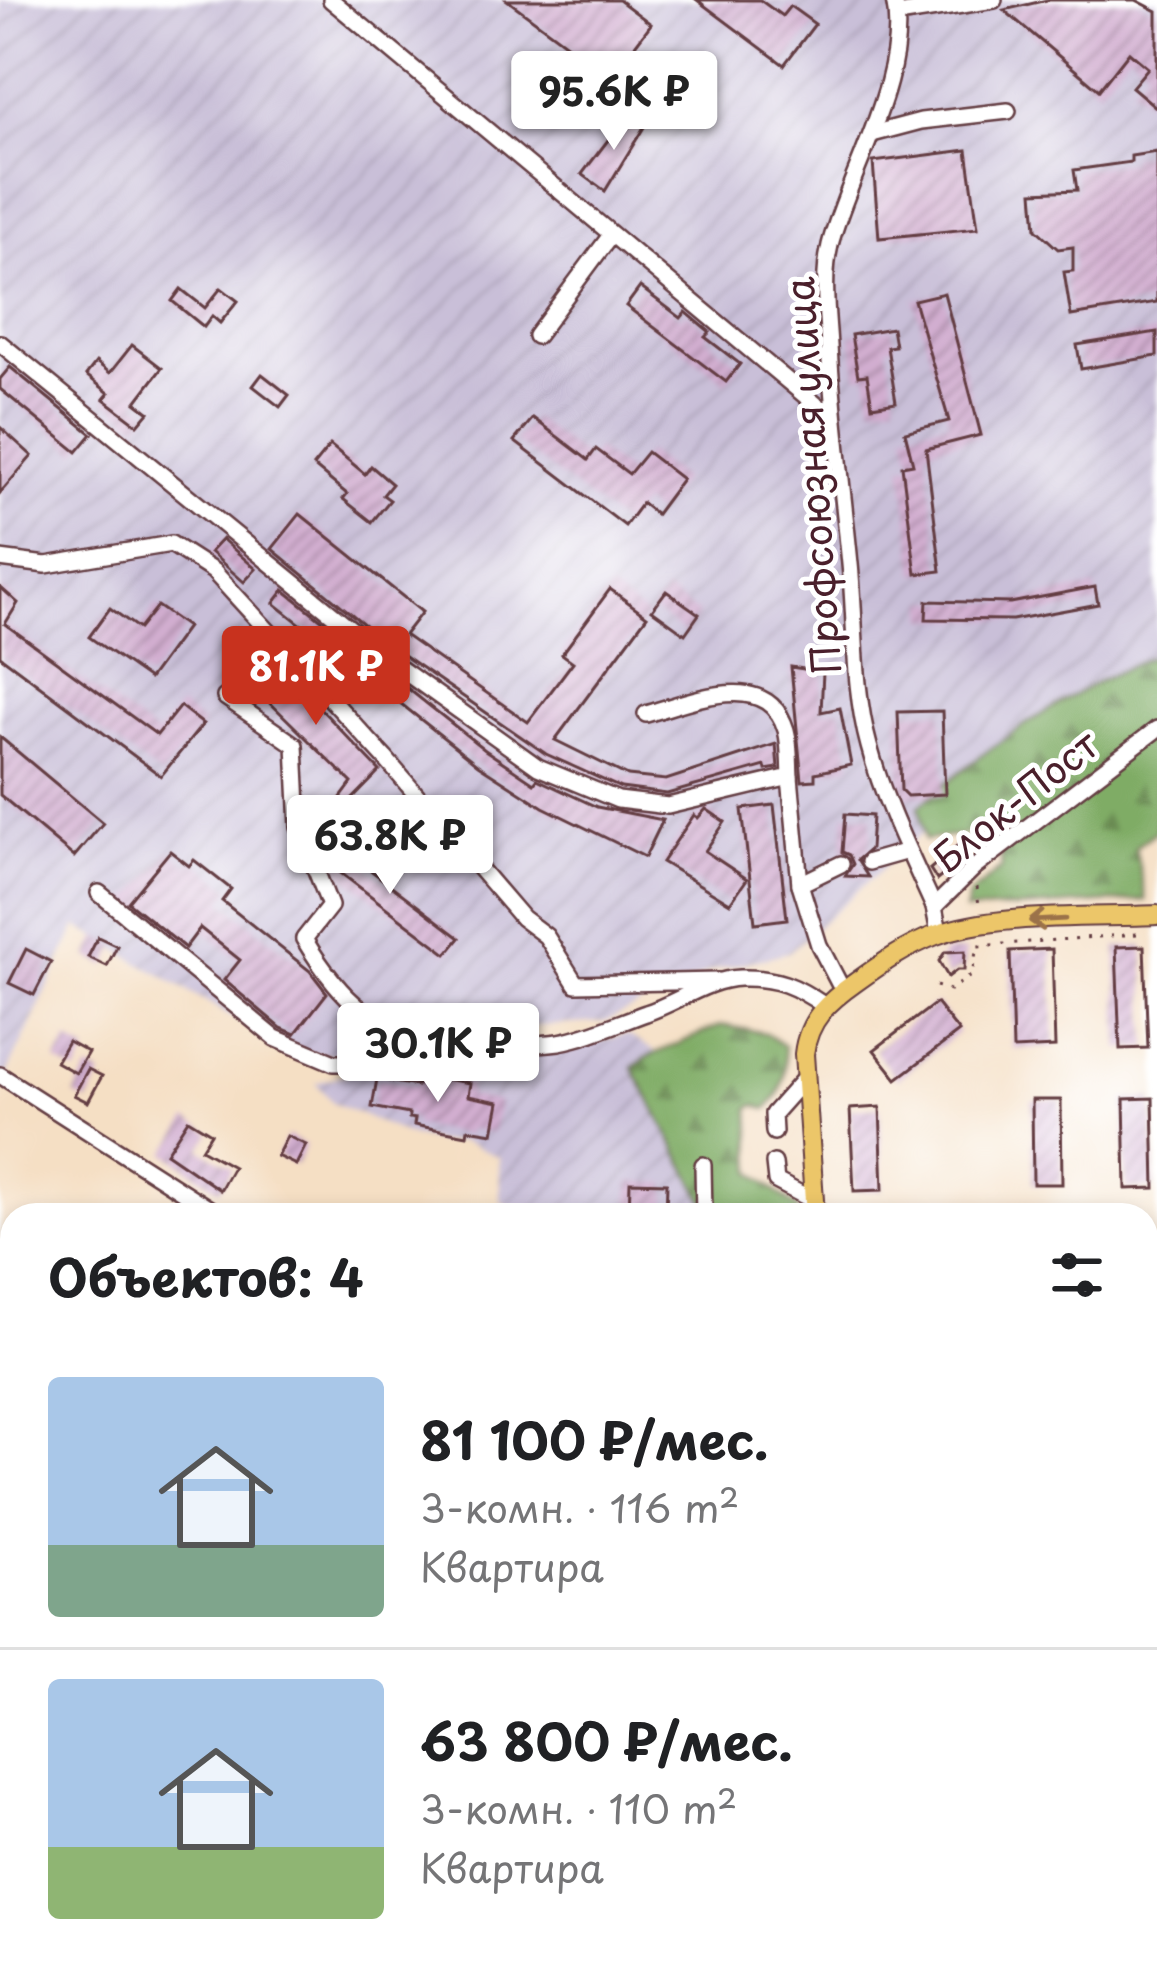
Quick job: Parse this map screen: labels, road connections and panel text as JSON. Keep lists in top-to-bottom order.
{
  "streets": {
    "street": ["Профсоюзная улица", "Блок-Пост"]
  },
  "crossings": [
    ["Профсоюзная улица", "Блок-Пост"]
  ],
  "page": {
    "price": [
      "95.6K ₽",
      "81.1K ₽",
      "63.8K ₽",
      "30.1K ₽"
    ],
    "heading": "Объектов: 4",
    "list": [
      {
        "name": "81 100 ₽/мес.",
        "note": "3-комн. · 116 m² · Квартира"
      },
      {
        "name": "63 800 ₽/мес.",
        "note": "3-комн. · 110 m² · Квартира"
      }
    ]
  }
}
